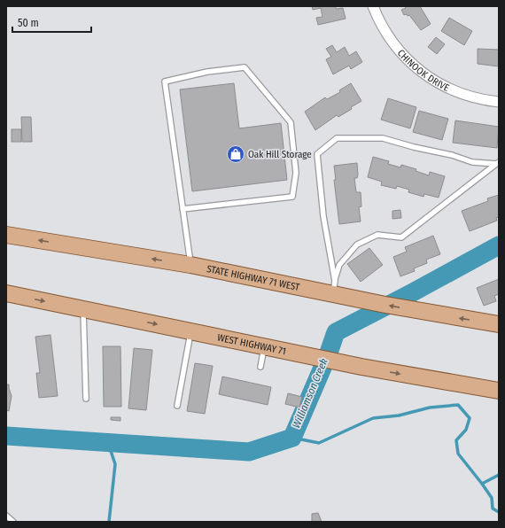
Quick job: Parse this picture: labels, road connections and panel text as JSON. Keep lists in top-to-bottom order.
{
  "streets": {
    "main road": ["STATE HIGHWAY 71 WEST", "WEST HIGHWAY 71"],
    "street": ["CHINOOK DRIVE"]
  },
  "one_way": ["STATE HIGHWAY 71 WEST", "WEST HIGHWAY 71"],
  "water": ["Williamson Creek"],
  "places": {
    "shop": ["Oak Hill Storage"]
  },
  "scale_bar": "50 m"
}
